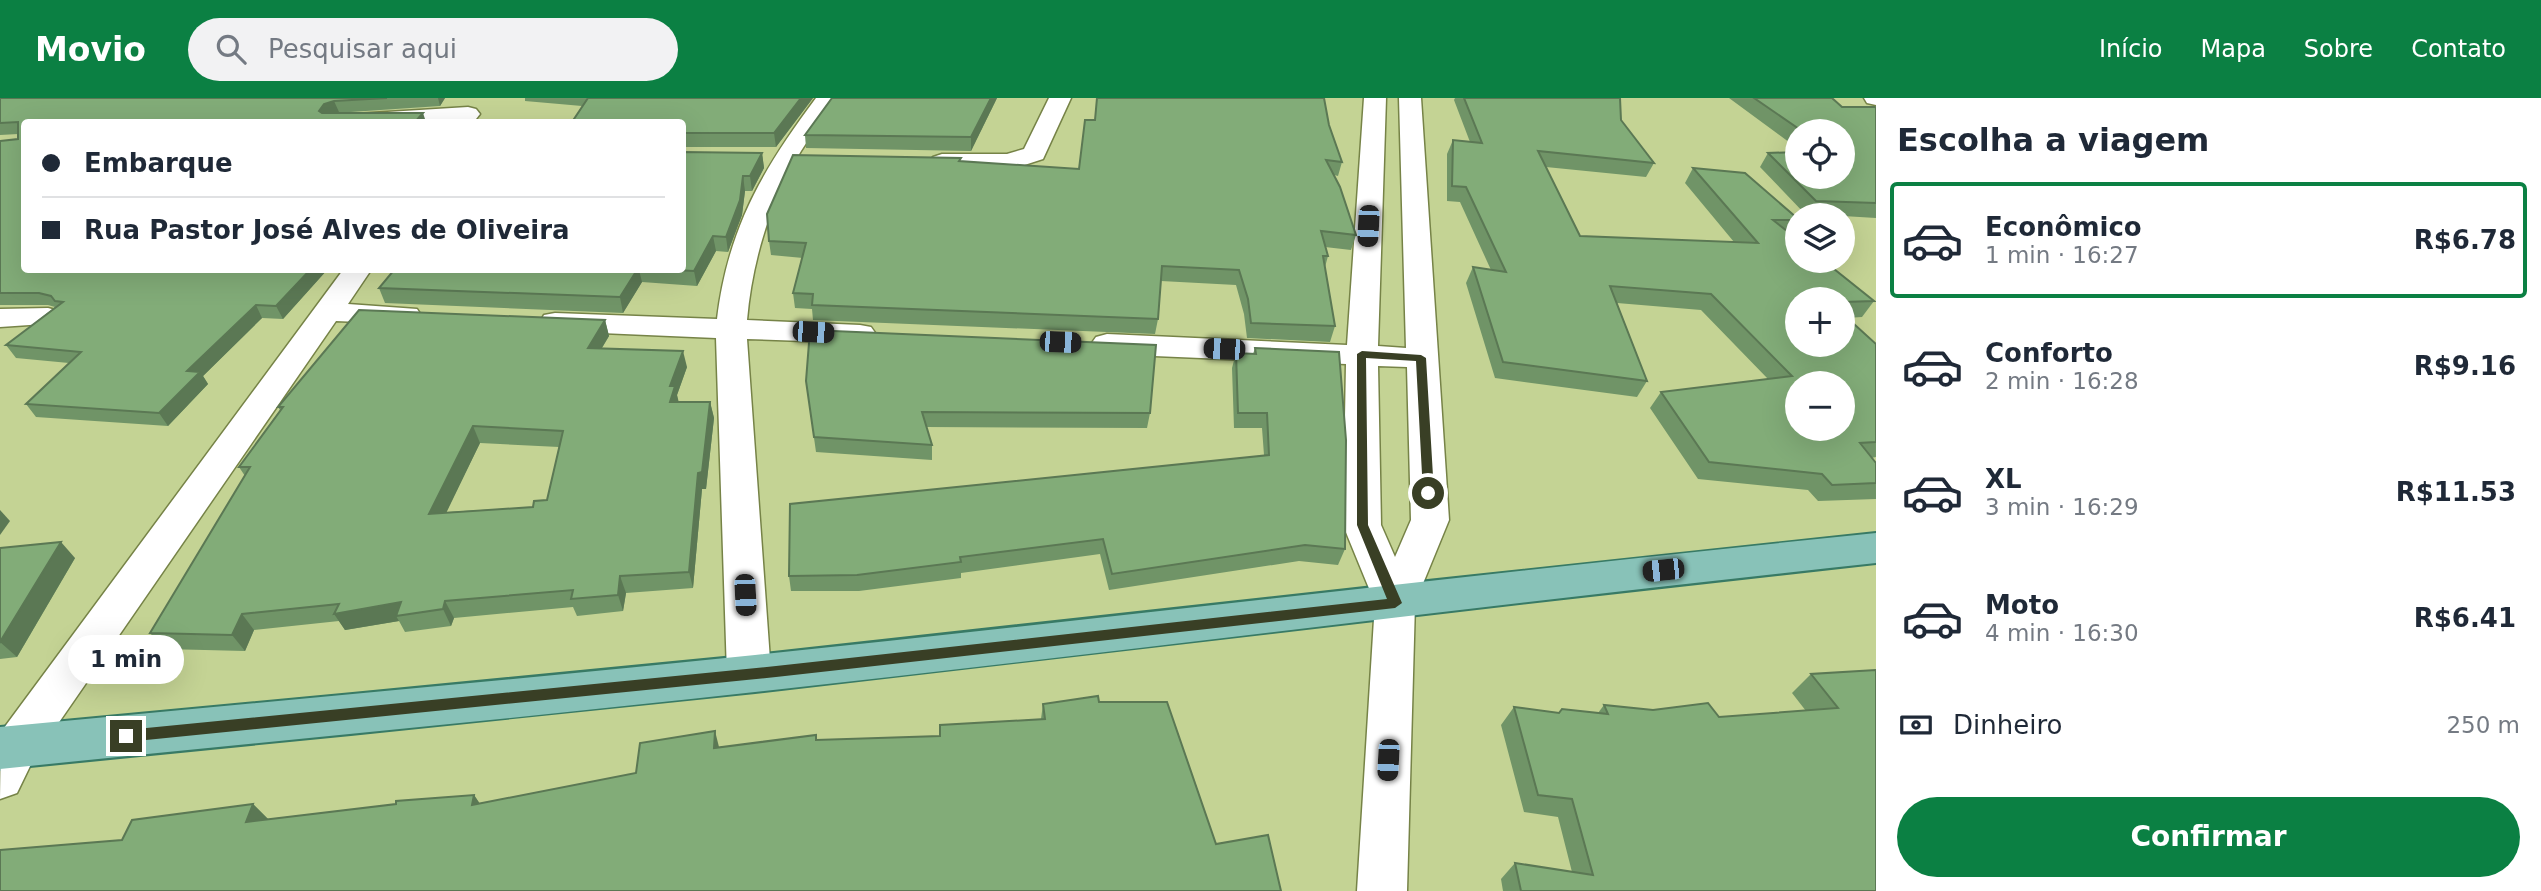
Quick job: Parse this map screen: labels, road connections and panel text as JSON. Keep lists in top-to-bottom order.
{
  "page": {
    "header": "Movio",
    "search": "Pesquisar aqui",
    "nav": [
      "Início",
      "Mapa",
      "Sobre",
      "Contato"
    ],
    "heading": "Escolha a viagem",
    "map_buttons": ["+", "−"],
    "banner": ["Embarque", "Rua Pastor José Alves de Oliveira"],
    "list": [
      {
        "name": "Econômico",
        "note": "1 min · 16:27",
        "value": "R$6.78"
      },
      {
        "name": "Conforto",
        "note": "2 min · 16:28",
        "value": "R$9.16"
      },
      {
        "name": "XL",
        "note": "3 min · 16:29",
        "value": "R$11.53"
      },
      {
        "name": "Moto",
        "note": "4 min · 16:30",
        "value": "R$6.41"
      }
    ],
    "bubble": "1 min",
    "pay": ["Dinheiro", "250 m"],
    "buttons": "Confirmar"
  }
}
